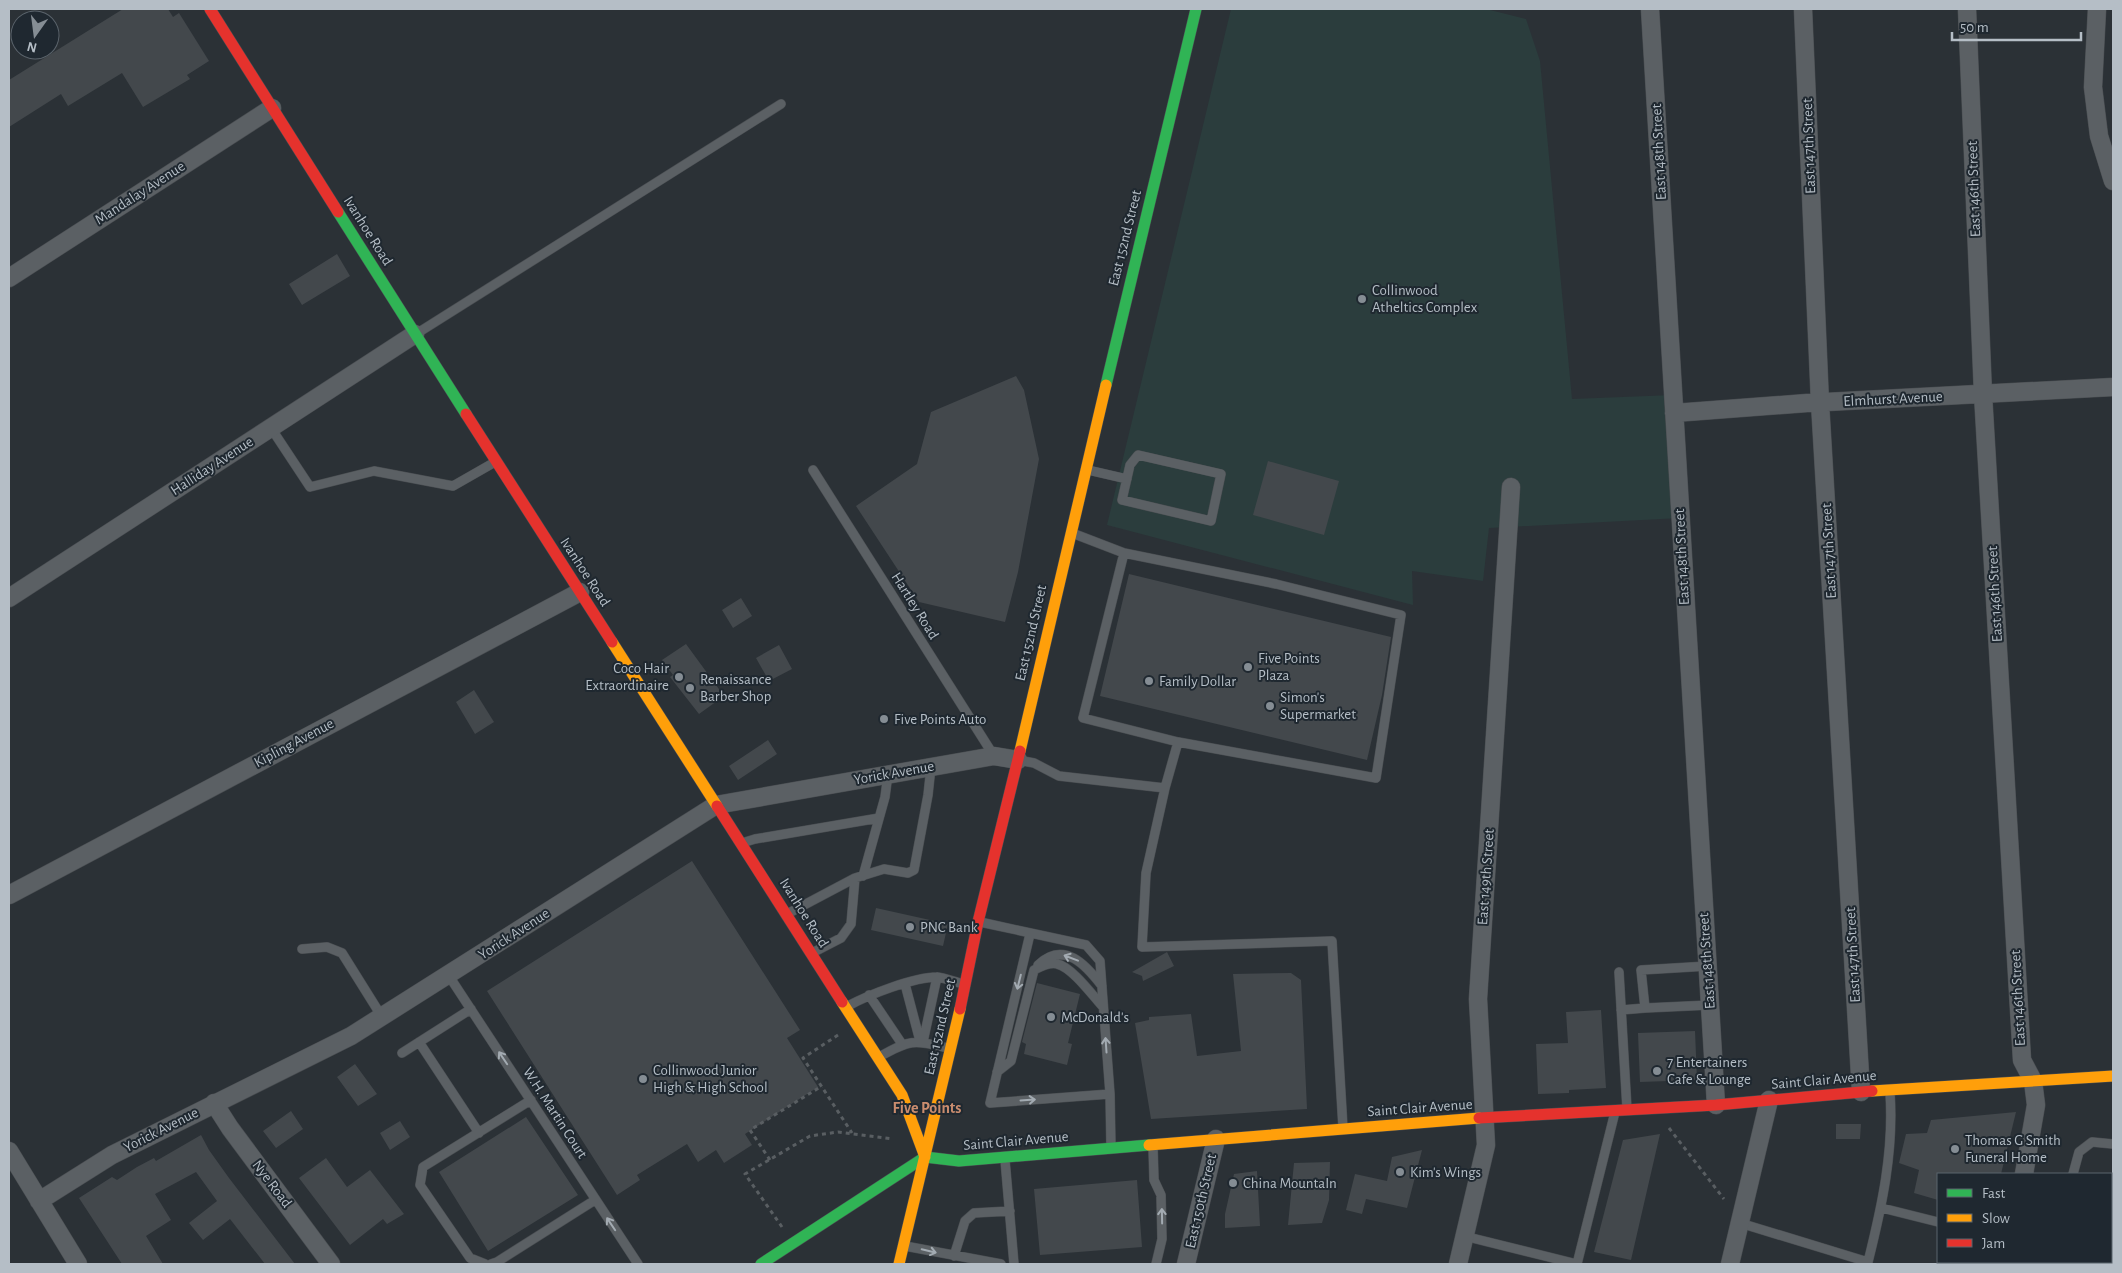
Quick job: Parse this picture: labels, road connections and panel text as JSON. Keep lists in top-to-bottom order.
{
  "streets": {
    "street": [
      "East 147th Street",
      "East 148th Street",
      "East 146th Street",
      "Mandalay Avenue",
      "Ivanhoe Road",
      "East 152nd Street",
      "Elmhurst Avenue",
      "Halliday Avenue",
      "Kipling Avenue",
      "Yorick Avenue",
      "East 149th Street",
      "Saint Clair Avenue",
      "Nye Road",
      "East 150th Street"
    ],
    "lane": ["Hartley Road", "W.H. Martin Court"]
  },
  "crossings": [
    ["East 147th Street", "Elmhurst Avenue"],
    ["East 147th Street", "Saint Clair Avenue"],
    ["East 148th Street", "Elmhurst Avenue"],
    ["East 148th Street", "Saint Clair Avenue"],
    ["East 146th Street", "Elmhurst Avenue"],
    ["East 146th Street", "Saint Clair Avenue"],
    ["Mandalay Avenue", "Ivanhoe Road"],
    ["Ivanhoe Road", "East 152nd Street"],
    ["Ivanhoe Road", "Halliday Avenue"],
    ["Ivanhoe Road", "Kipling Avenue"],
    ["Ivanhoe Road", "Yorick Avenue"],
    ["Ivanhoe Road", "Saint Clair Avenue"],
    ["East 152nd Street", "Yorick Avenue"],
    ["East 152nd Street", "Saint Clair Avenue"],
    ["Hartley Road", "Yorick Avenue"],
    ["Yorick Avenue", "W.H. Martin Court"],
    ["Yorick Avenue", "Nye Road"],
    ["East 149th Street", "Saint Clair Avenue"],
    ["Saint Clair Avenue", "East 150th Street"]
  ],
  "districts": ["Five Points"],
  "places": [
    "Collinwood Atheltics Complex",
    "Five Points Plaza",
    "Coco Hair Extraordinaire",
    "Family Dollar",
    "Renaissance Barber Shop",
    "Simon's Supermarket",
    "Five Points Auto",
    "PNC Bank",
    "McDonald's",
    "7 Entertainers Cafe & Lounge",
    "Collinwood Junior High & High School",
    "Thomas G Smith Funeral Home",
    "Kim's Wings",
    "China MountaIn"
  ],
  "legend": ["Fast", "Slow", "Jam"],
  "scale_bar": "50 m",
  "north": "bottom"
}
